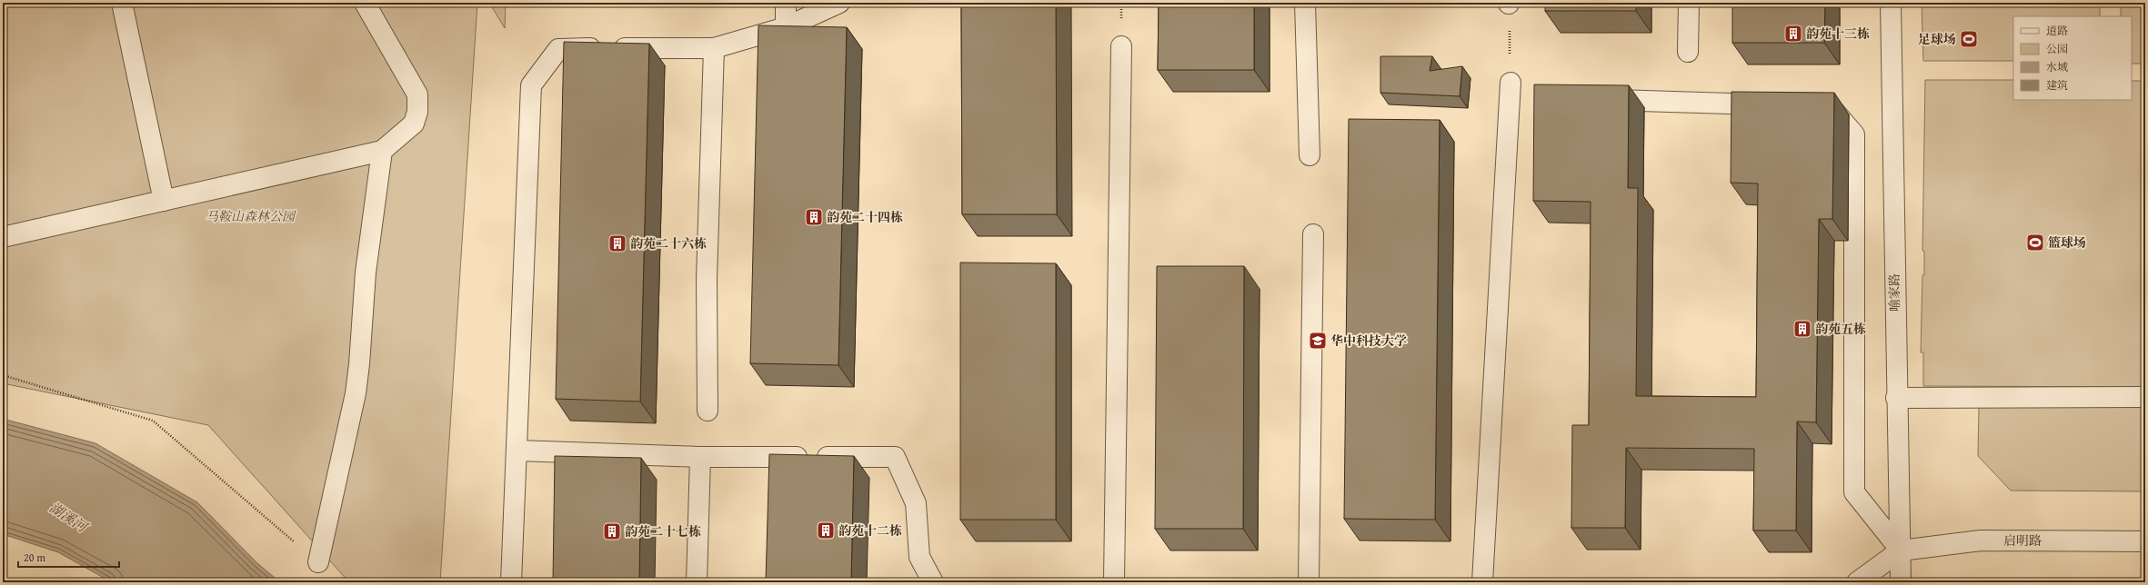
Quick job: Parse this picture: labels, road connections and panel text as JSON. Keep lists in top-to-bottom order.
{
  "streets": {
    "street": ["喻家路", "启明路"]
  },
  "crossings": [
    ["喻家路", "启明路"]
  ],
  "water": ["湖溪河"],
  "parks": ["马鞍山森林公园"],
  "places": {
    "building": [
      "韵苑十三栋",
      "韵苑二十四栋",
      "韵苑二十六栋",
      "韵苑五栋",
      "韵苑十二栋",
      "韵苑二十七栋"
    ],
    "sports": ["足球场", "篮球场"],
    "school or university": ["华中科技大学"]
  },
  "legend": [
    "道路",
    "公园",
    "水域",
    "建筑"
  ],
  "scale_bar": "20 m"
}
